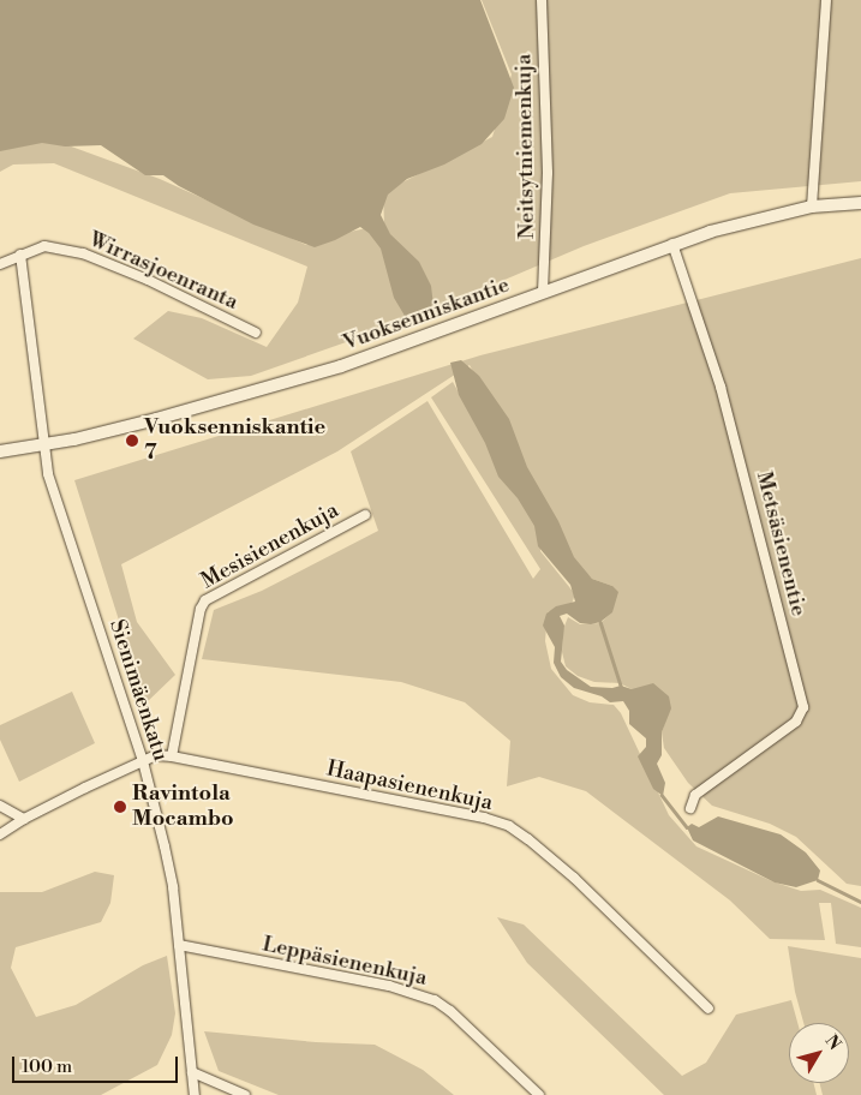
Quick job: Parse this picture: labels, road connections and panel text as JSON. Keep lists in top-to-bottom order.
{
  "streets": {
    "street": [
      "Neitsytniemenkuja",
      "Wirrasjoenranta",
      "Vuoksenniskantie",
      "Metsäsienentie",
      "Mesisienenkuja",
      "Sienimäenkatu",
      "Haapasienenkuja",
      "Leppäsienenkuja"
    ]
  },
  "crossings": [
    ["Neitsytniemenkuja", "Vuoksenniskantie"],
    ["Wirrasjoenranta", "Sienimäenkatu"],
    ["Vuoksenniskantie", "Metsäsienentie"],
    ["Vuoksenniskantie", "Sienimäenkatu"],
    ["Mesisienenkuja", "Haapasienenkuja"],
    ["Sienimäenkatu", "Haapasienenkuja"],
    ["Sienimäenkatu", "Leppäsienenkuja"]
  ],
  "places": ["Vuoksenniskantie 7", "Ravintola Mocambo"],
  "scale_bar": "100 m",
  "north": "top right"
}
